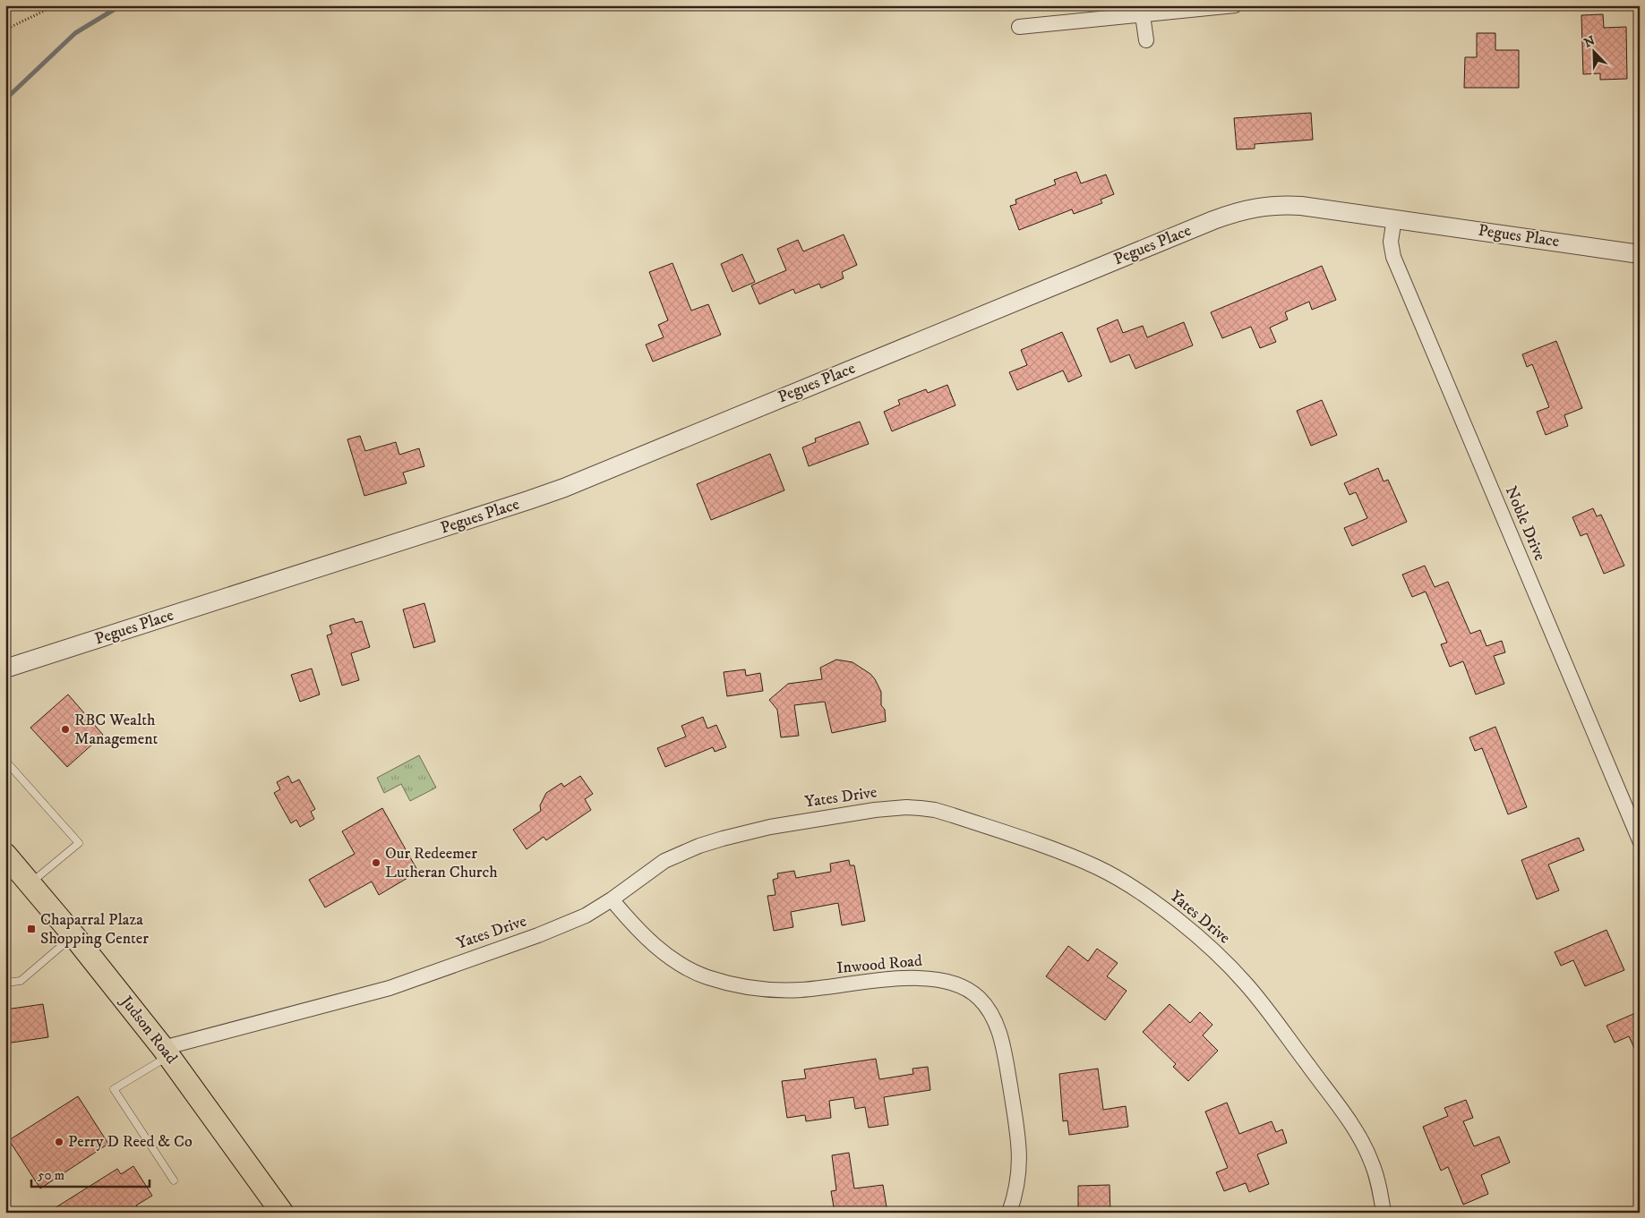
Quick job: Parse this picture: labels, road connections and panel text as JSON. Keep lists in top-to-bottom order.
{
  "streets": {
    "main road": ["Judson Road"],
    "street": [
      "Pegues Place",
      "Noble Drive",
      "Yates Drive",
      "Inwood Road"
    ]
  },
  "crossings": [
    ["Pegues Place", "Noble Drive"],
    ["Yates Drive", "Inwood Road"],
    ["Yates Drive", "Judson Road"]
  ],
  "places": {
    "other": ["RBC Wealth Management", "Our Redeemer Lutheran Church", "Perry D Reed & Co"],
    "transit": ["Chaparral Plaza Shopping Center"]
  },
  "scale_bar": "50 m",
  "north": "top left"
}
